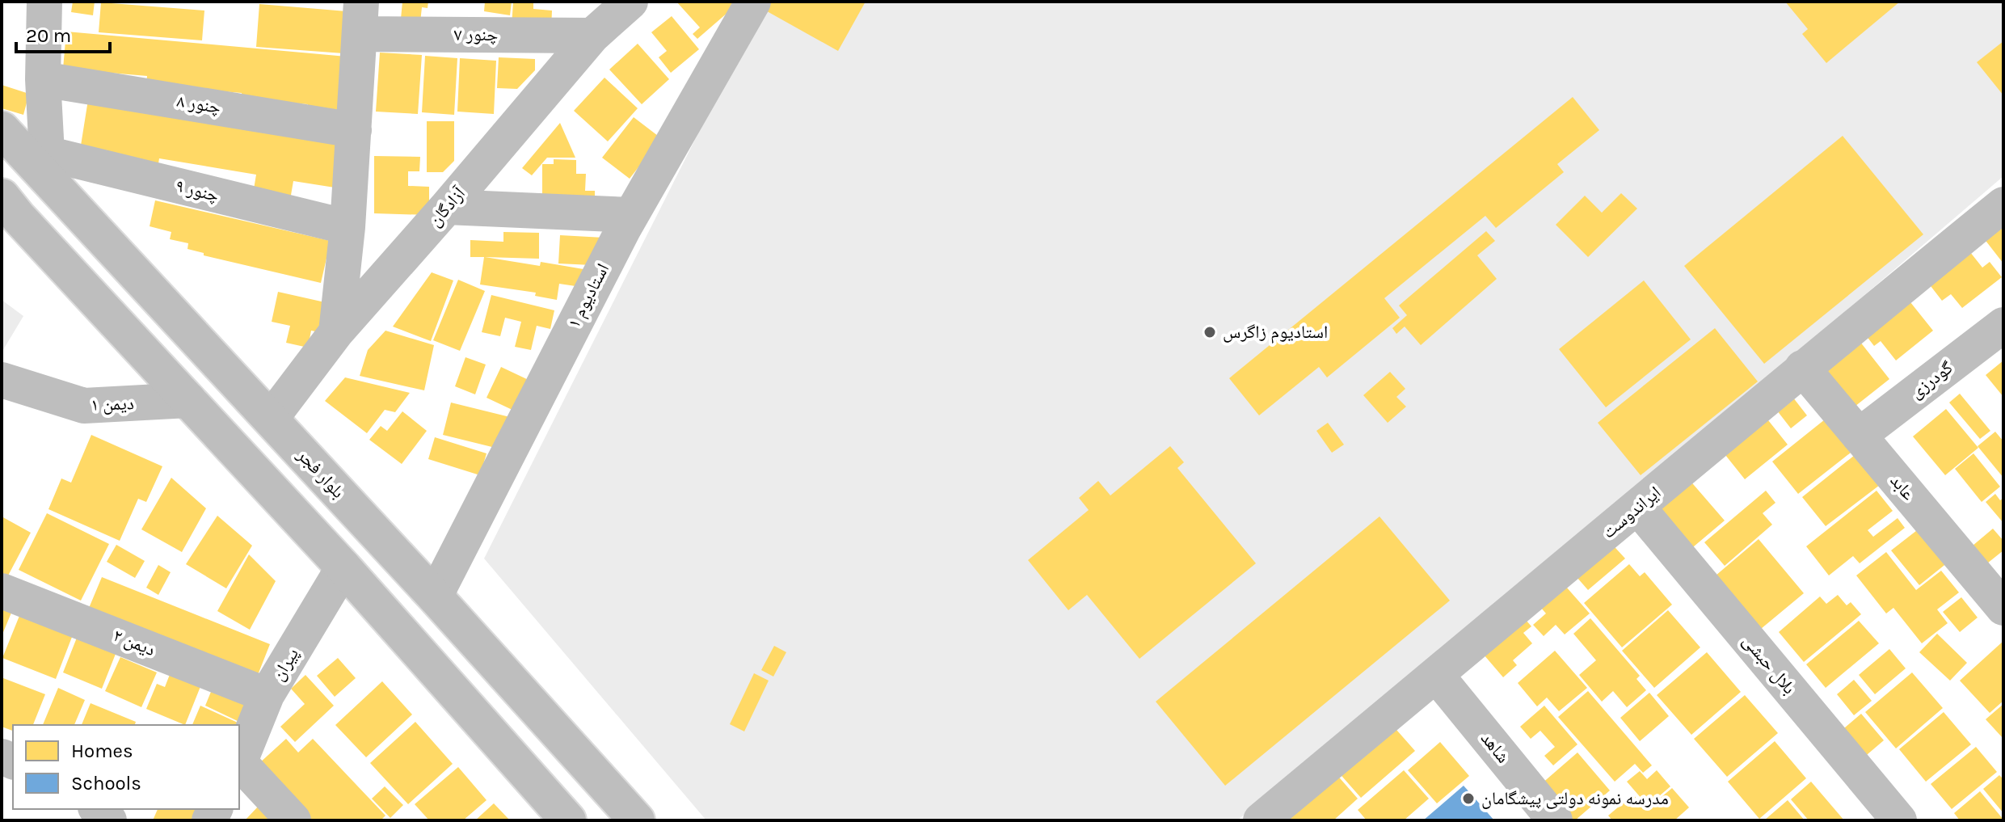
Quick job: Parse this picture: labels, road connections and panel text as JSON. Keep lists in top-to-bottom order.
{
  "streets": {
    "street": [
      "چنور ۷",
      "چنور ۸",
      "چنور ۹",
      "آزادگان",
      "استادیوم ۱",
      "گودرزی",
      "دیمن ۱",
      "بلوار فجر",
      "عابد",
      "ایراندوست",
      "دیمن ۲",
      "پیران",
      "بلال حبشی",
      "شاهد"
    ]
  },
  "crossings": [
    ["چنور ۷", "آزادگان"],
    ["چنور ۹", "بلوار فجر"],
    ["آزادگان", "بلوار فجر"],
    ["استادیوم ۱", "بلوار فجر"],
    ["گودرزی", "عابد"],
    ["عابد", "ایراندوست"],
    ["ایراندوست", "بلال حبشی"],
    ["ایراندوست", "شاهد"],
    ["دیمن ۲", "پیران"]
  ],
  "places": ["استادیوم زاگرس", "مدرسه نمونه دولتی پیشگامان"],
  "legend": ["Homes", "Schools"],
  "scale_bar": "20 m"
}
